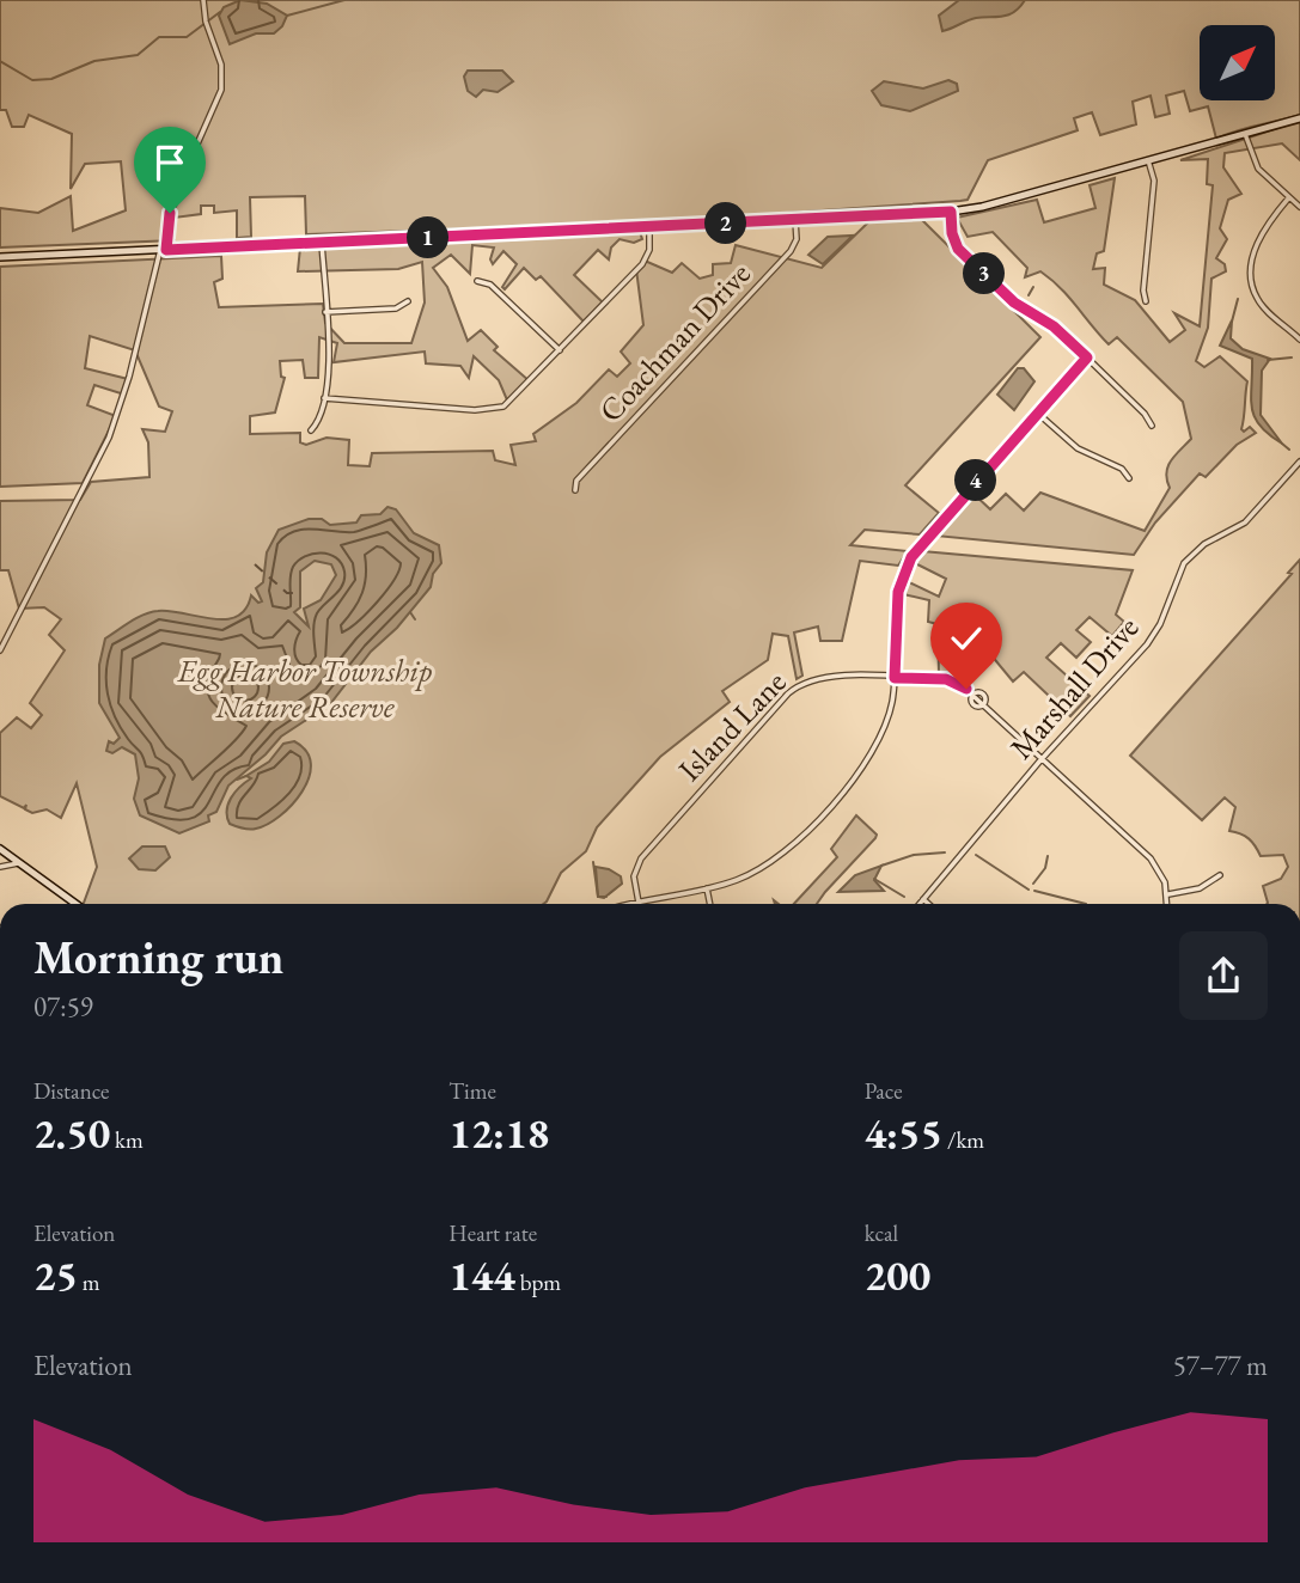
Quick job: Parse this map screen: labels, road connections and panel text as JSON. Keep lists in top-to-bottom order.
{
  "streets": {
    "street": ["Coachman Drive", "Marshall Drive", "Island Lane"]
  },
  "crossings": [
    ["Marshall Drive", "Island Lane"]
  ],
  "parks": ["Egg Harbor Township Nature Reserve"],
  "north": "top right",
  "page": {
    "pins": [
      "2",
      "1",
      "3",
      "4"
    ],
    "heading": ["Morning run", "07:59"],
    "stats": [
      ["Distance", "2.50 km"],
      ["Time", "12:18"],
      ["Pace", "4:55 /km"],
      ["Elevation", "25 m"],
      ["Heart rate", "144 bpm"],
      ["kcal", "200"]
    ],
    "chart": ["Elevation", "57–77 m"]
  }
}
